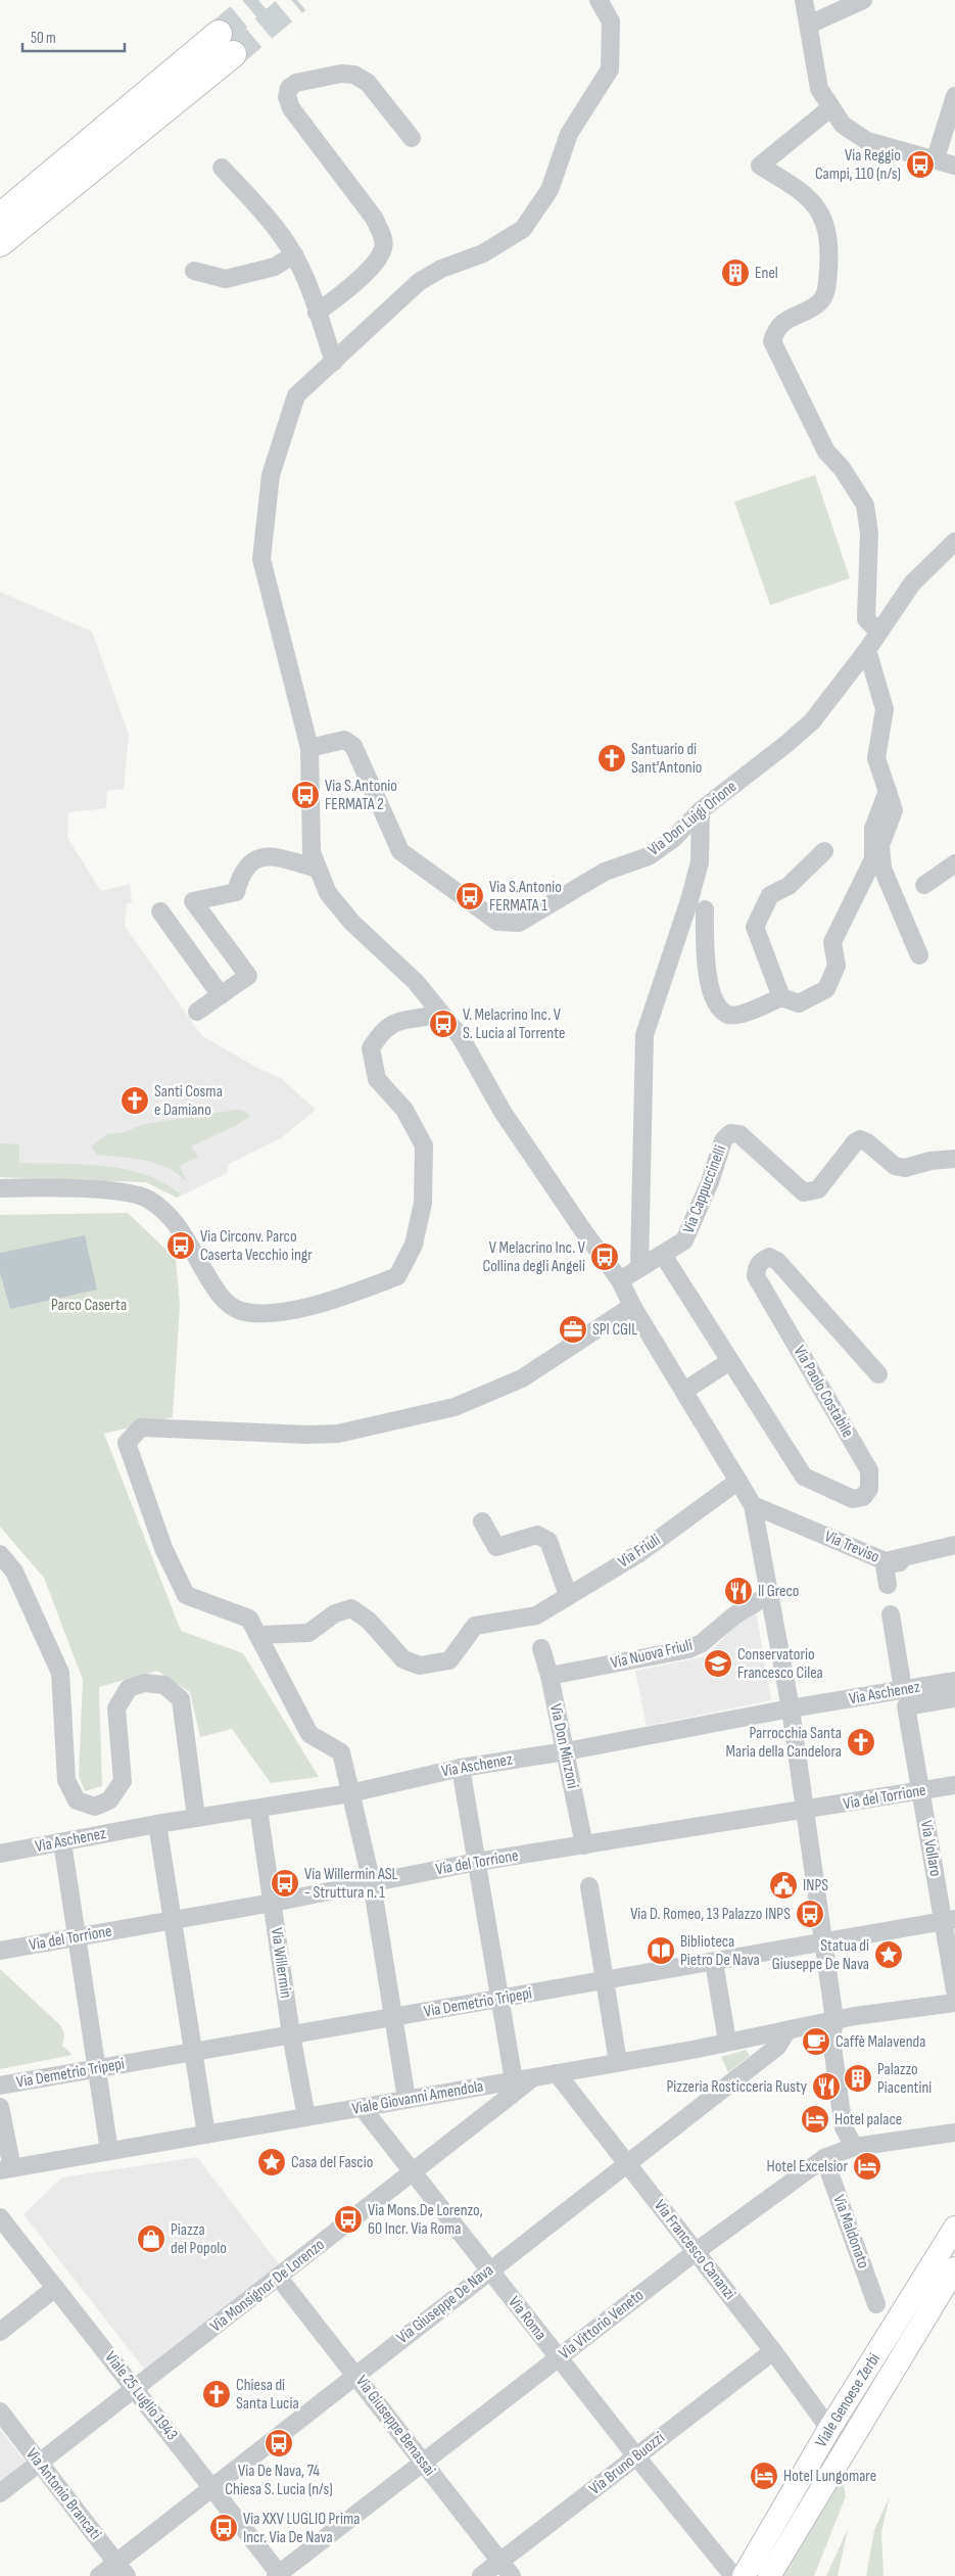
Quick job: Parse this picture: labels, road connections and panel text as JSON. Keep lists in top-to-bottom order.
{
  "streets": {
    "main road": ["Viale Genoese Zerbi"],
    "street": [
      "Via Don Luigi Orione",
      "Via Cappuccinelli",
      "Via Paolo Costabile",
      "Via Treviso",
      "Via Friuli",
      "Via Nuova Friuli",
      "Via Aschenez",
      "Via Don Minzoni",
      "Via del Torrione",
      "Via Vollaro",
      "Via Willermin",
      "Via Demetrio Tripepi",
      "Viale Giovanni Amendola",
      "Via Maldonato",
      "Via Francesco Cananzi",
      "Via Monsignor De Lorenzo",
      "Via Giuseppe De Nava",
      "Via Roma",
      "Via Vittorio Veneto",
      "Viale 25 Luglio 1943",
      "Via Giuseppe Benassai",
      "Via Bruno Buozzi",
      "Via Antonio Brancati"
    ]
  },
  "crossings": [
    ["Via Cappuccinelli", "Via Paolo Costabile"],
    ["Via Nuova Friuli", "Via Don Minzoni"],
    ["Via Aschenez", "Via Don Minzoni"],
    ["Via Aschenez", "Via Vollaro"],
    ["Via Aschenez", "Via Willermin"],
    ["Via Don Minzoni", "Via del Torrione"],
    ["Via del Torrione", "Via Vollaro"],
    ["Via del Torrione", "Via Willermin"],
    ["Via Vollaro", "Via Demetrio Tripepi"],
    ["Via Willermin", "Via Demetrio Tripepi"],
    ["Via Willermin", "Viale Giovanni Amendola"],
    ["Viale Giovanni Amendola", "Via Francesco Cananzi"],
    ["Viale Giovanni Amendola", "Via Monsignor De Lorenzo"],
    ["Viale Giovanni Amendola", "Via Giuseppe De Nava"],
    ["Viale Giovanni Amendola", "Via Roma"],
    ["Via Maldonato", "Via Vittorio Veneto"],
    ["Via Francesco Cananzi", "Via Giuseppe De Nava"],
    ["Via Francesco Cananzi", "Via Vittorio Veneto"],
    ["Via Francesco Cananzi", "Viale Genoese Zerbi"],
    ["Via Francesco Cananzi", "Via Bruno Buozzi"],
    ["Via Monsignor De Lorenzo", "Via Roma"],
    ["Via Monsignor De Lorenzo", "Viale 25 Luglio 1943"],
    ["Via Monsignor De Lorenzo", "Via Giuseppe Benassai"],
    ["Via Monsignor De Lorenzo", "Via Antonio Brancati"],
    ["Via Giuseppe De Nava", "Via Roma"],
    ["Via Giuseppe De Nava", "Viale 25 Luglio 1943"],
    ["Via Giuseppe De Nava", "Via Giuseppe Benassai"],
    ["Via Giuseppe De Nava", "Via Antonio Brancati"],
    ["Via Roma", "Via Vittorio Veneto"],
    ["Via Roma", "Via Bruno Buozzi"],
    ["Via Vittorio Veneto", "Viale 25 Luglio 1943"],
    ["Via Vittorio Veneto", "Via Giuseppe Benassai"],
    ["Via Giuseppe Benassai", "Via Bruno Buozzi"]
  ],
  "parks": ["Parco Caserta"],
  "places": {
    "bus stop": [
      "Via Reggio Campi, 110 (n/s)",
      "Via S.Antonio FERMATA 2",
      "Via S.Antonio FERMATA 1",
      "V. Melacrino Inc. V S. Lucia al Torrente",
      "Via Circonv. Parco Caserta Vecchio ingr",
      "V Melacrino Inc. V Collina degli Angeli",
      "Via Willermin ASL - Struttura n. 1",
      "Via D. Romeo, 13 Palazzo INPS",
      "Via Mons.De Lorenzo, 60 Incr. Via Roma",
      "Via De Nava, 74 Chiesa S. Lucia (n/s)",
      "Via XXV LUGLIO Prima Incr. Via De Nava"
    ],
    "building": ["Enel", "Palazzo Piacentini"],
    "church": [
      "Santuario di Sant'Antonio",
      "Santi Cosma e Damiano",
      "Parrocchia Santa Maria della Candelora",
      "Chiesa di Santa Lucia"
    ],
    "office": ["SPI CGIL"],
    "restaurant": ["Il Greco", "Pizzeria Rosticceria Rusty"],
    "school or university": ["Conservatorio Francesco Cilea"],
    "public building": ["INPS"],
    "library": ["Biblioteca Pietro De Nava"],
    "place": ["Statua di Giuseppe De Nava", "Casa del Fascio"],
    "cafe": ["Caffè Malavenda"],
    "hotel": ["Hotel palace", "Hotel Excelsior", "Hotel Lungomare"],
    "shop": ["Piazza del Popolo"]
  },
  "scale_bar": "50 m"
}
